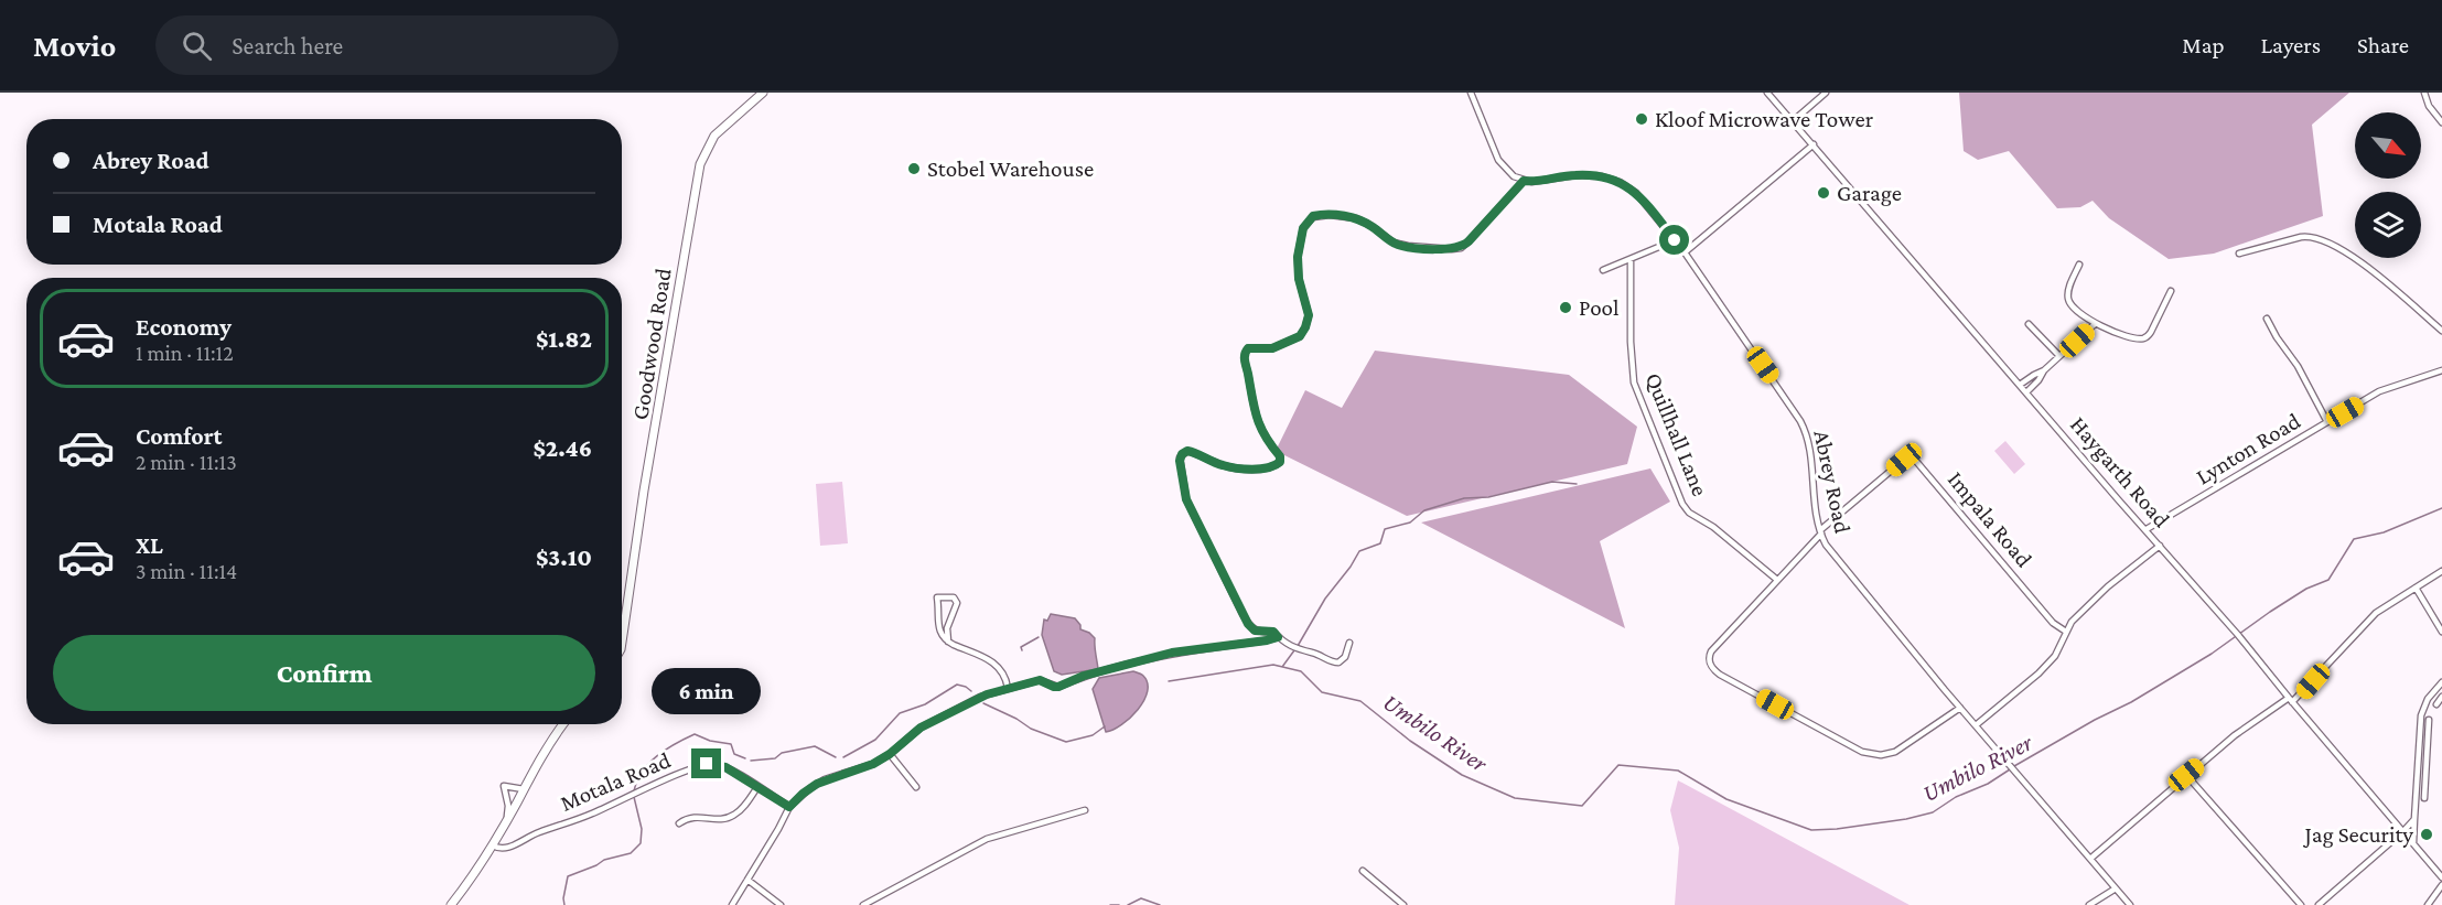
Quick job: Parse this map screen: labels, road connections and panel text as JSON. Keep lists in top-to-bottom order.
{
  "streets": {
    "street": [
      "Goodwood Road",
      "Quillhall Lane",
      "Lynton Road",
      "Haygarth Road",
      "Abrey Road",
      "Impala Road",
      "Motala Road"
    ]
  },
  "crossings": [
    ["Lynton Road", "Haygarth Road"],
    ["Abrey Road", "Impala Road"]
  ],
  "water": ["Umbilo River"],
  "places": [
    "Kloof Microwave Tower",
    "Stobel Warehouse",
    "Garage",
    "Pool",
    "Jag Security"
  ],
  "north": "bottom right",
  "page": {
    "header": "Movio",
    "search": "Search here",
    "nav": ["Map", "Layers", "Share"],
    "banner": ["Abrey Road", "Motala Road"],
    "list": [
      {
        "name": "Economy",
        "note": "1 min · 11:12",
        "value": "$1.82"
      },
      {
        "name": "Comfort",
        "note": "2 min · 11:13",
        "value": "$2.46"
      },
      {
        "name": "XL",
        "note": "3 min · 11:14",
        "value": "$3.10"
      }
    ],
    "buttons": "Confirm",
    "bubble": "6 min"
  }
}
